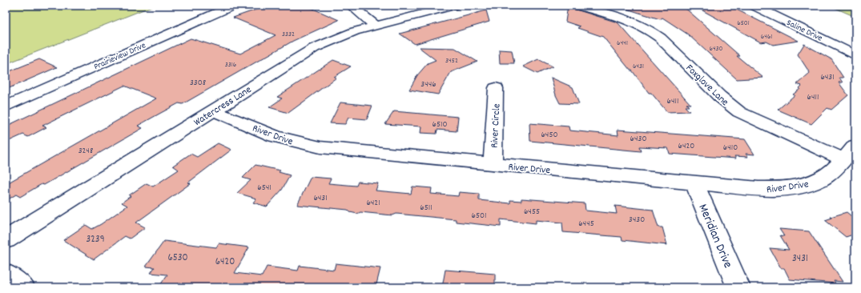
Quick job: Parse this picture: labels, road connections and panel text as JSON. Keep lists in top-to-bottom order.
{
  "streets": {
    "street": [
      "Saline Drive",
      "Prairieview Drive",
      "Foxglove Lane",
      "Watercress Lane",
      "River Circle",
      "River Drive",
      "Meridian Drive"
    ]
  },
  "crossings": [
    ["Foxglove Lane", "River Drive"],
    ["Watercress Lane", "River Drive"],
    ["River Circle", "River Drive"],
    ["River Drive", "Meridian Drive"]
  ],
  "house_numbers": [
    "6501",
    "3332",
    "6461",
    "6441",
    "6430",
    "3452",
    "3316",
    "6431",
    "6431",
    "3308",
    "3446",
    "6411",
    "6411",
    "6510",
    "6450",
    "6430",
    "6420",
    "6410",
    "3248",
    "6541",
    "6431",
    "6421",
    "6511",
    "6455",
    "6501",
    "3430",
    "6445",
    "3239",
    "6530",
    "3431",
    "6420"
  ]
}
